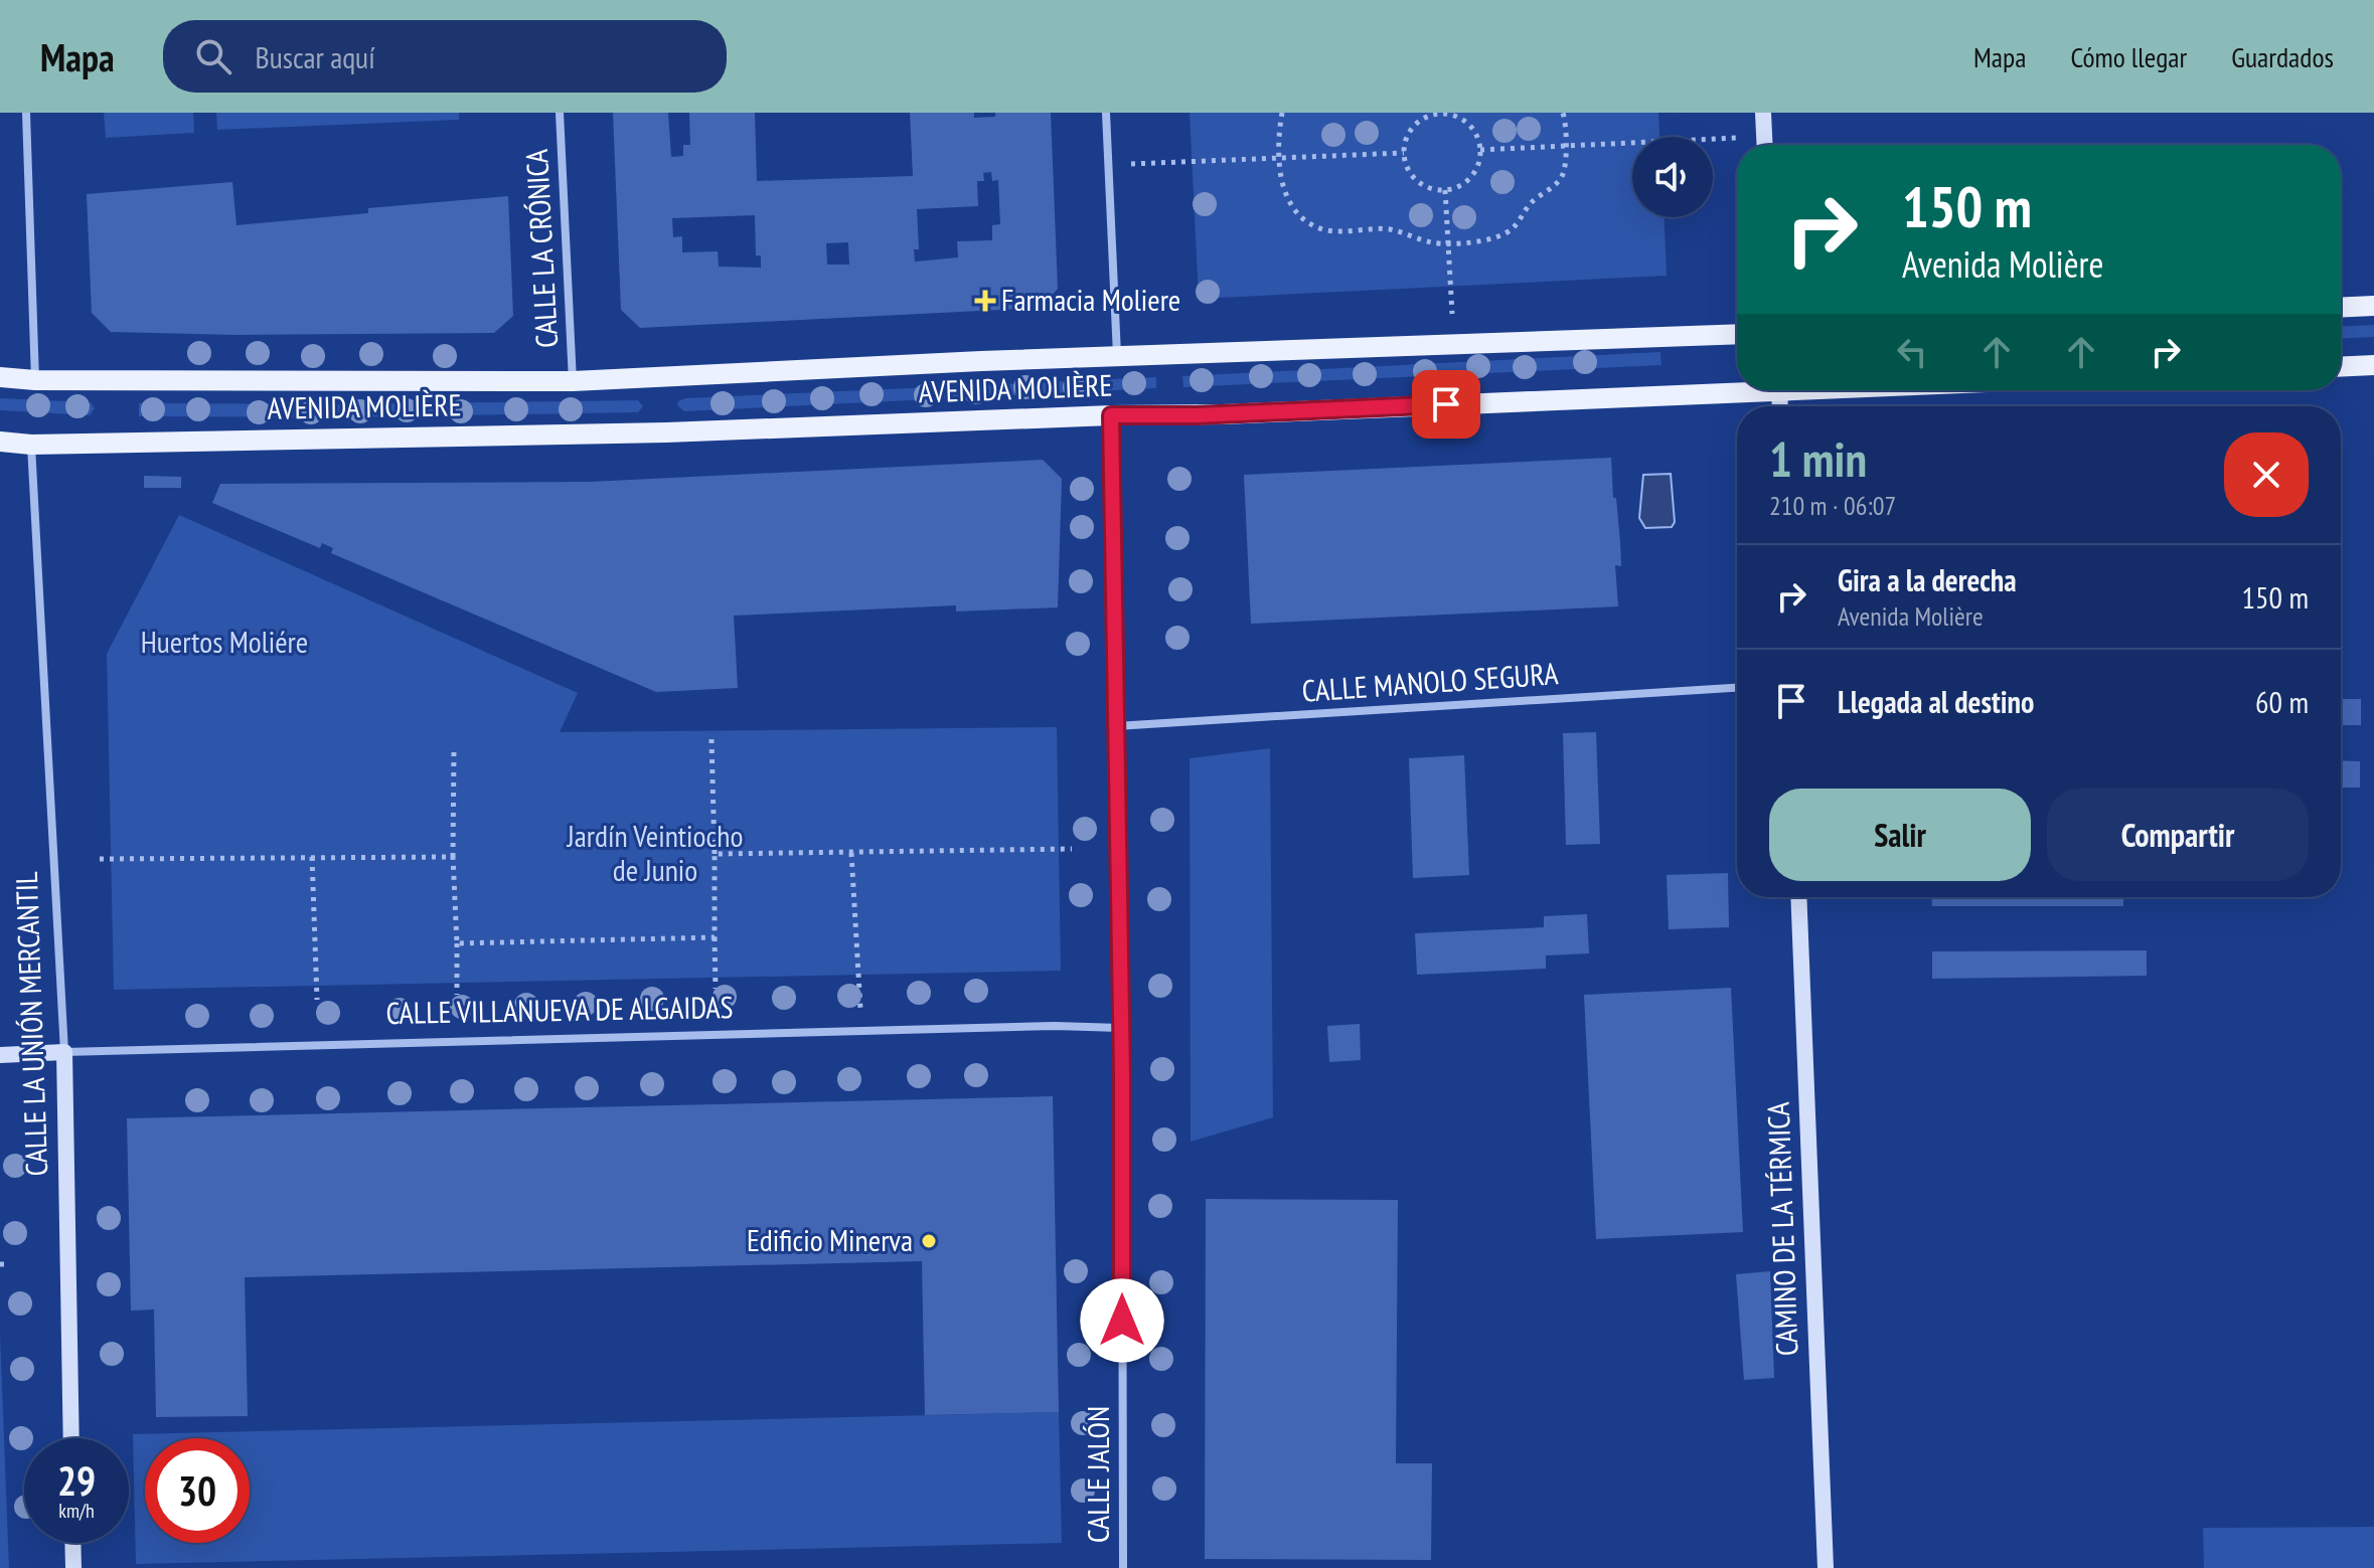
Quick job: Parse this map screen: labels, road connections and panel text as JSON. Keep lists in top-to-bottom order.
{
  "streets": {
    "main road": [
      "AVENIDA MOLIÈRE",
      "CALLE VILLANUEVA DE ALGAIDAS",
      "CALLE LA UNIÓN MERCANTIL",
      "CAMINO DE LA TÉRMICA"
    ],
    "street": ["CALLE LA CRÓNICA", "CALLE MANOLO SEGURA", "CALLE JALÓN"]
  },
  "crossings": [
    ["CALLE LA CRÓNICA", "AVENIDA MOLIÈRE"],
    ["AVENIDA MOLIÈRE", "CALLE LA UNIÓN MERCANTIL"],
    ["AVENIDA MOLIÈRE", "CALLE JALÓN"],
    ["CALLE MANOLO SEGURA", "CALLE JALÓN"],
    ["CALLE VILLANUEVA DE ALGAIDAS", "CALLE LA UNIÓN MERCANTIL"],
    ["CALLE VILLANUEVA DE ALGAIDAS", "CALLE JALÓN"]
  ],
  "parks": ["Huertos Moliére", "Jardín Veintiocho de Junio"],
  "places": {
    "health": ["Farmacia Moliere"],
    "other": ["Edificio Minerva"]
  },
  "page": {
    "header": "Mapa",
    "search": "Buscar aquí",
    "nav": ["Mapa", "Cómo llegar", "Guardados"],
    "turn": ["150 m", "Avenida Molière"],
    "heading": ["1 min", "210 m · 06:07"],
    "list": [
      {
        "name": "Gira a la derecha",
        "note": "Avenida Molière",
        "value": "150 m"
      },
      {
        "name": "Llegada al destino",
        "value": "60 m"
      }
    ],
    "buttons": ["Salir", "Compartir"],
    "speed": "29 km/h",
    "limit": "30"
  }
}
